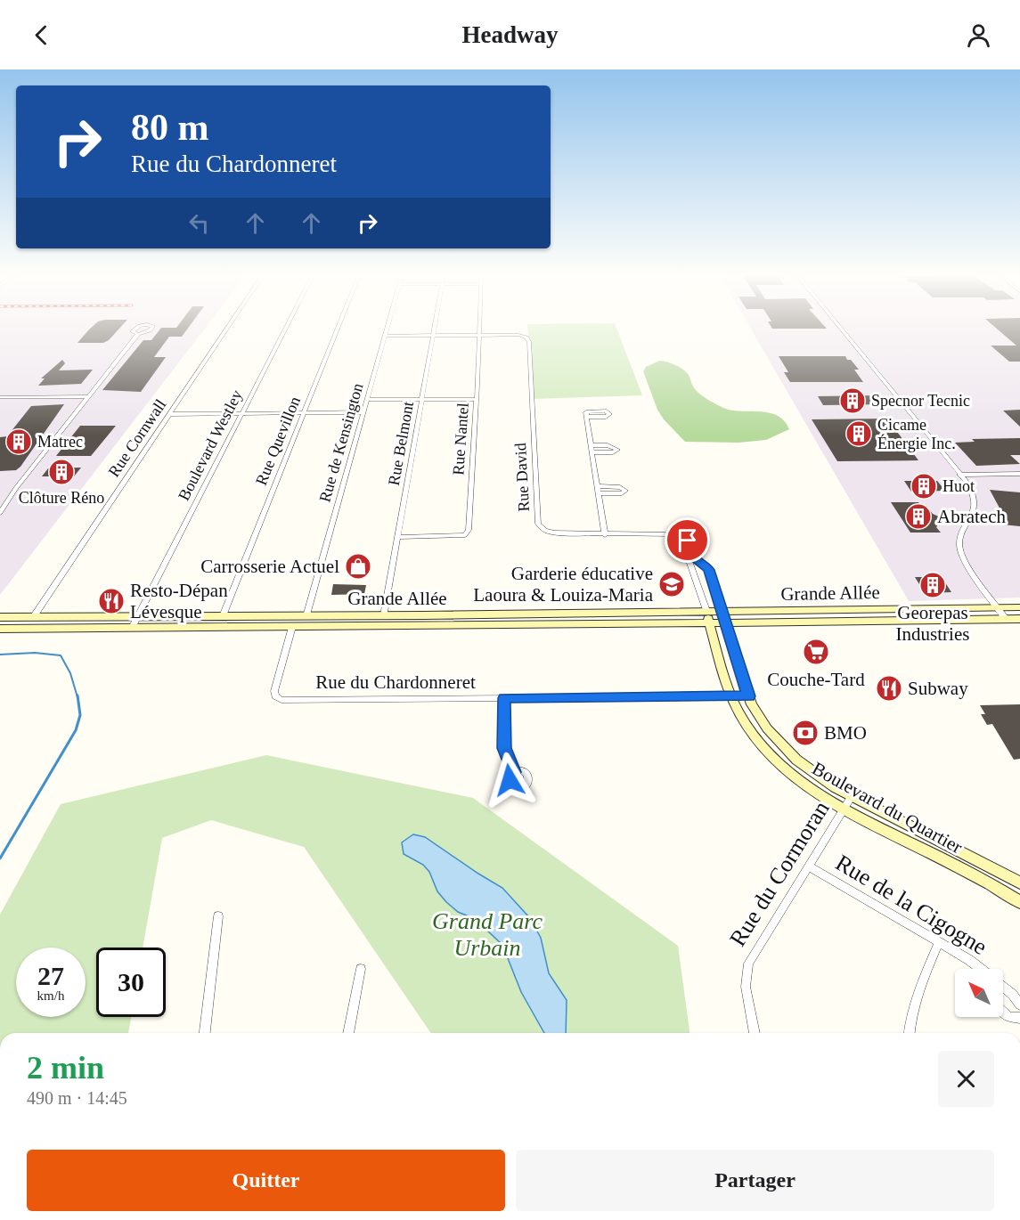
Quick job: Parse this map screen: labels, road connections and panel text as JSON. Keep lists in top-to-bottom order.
{
  "streets": {
    "main road": ["Grande Allée", "Boulevard du Quartier"],
    "street": [
      "Rue Cornwall",
      "Rue Nantel",
      "Rue Quevillon",
      "Rue de Kensington",
      "Rue Belmont",
      "Boulevard Westley",
      "Rue David",
      "Rue du Chardonneret",
      "Rue du Cormoran",
      "Rue de la Cigogne"
    ]
  },
  "crossings": [
    ["Rue Cornwall", "Grande Allée"],
    ["Rue Nantel", "Rue Belmont"],
    ["Rue Nantel", "Rue David"],
    ["Rue Quevillon", "Grande Allée"],
    ["Rue de Kensington", "Grande Allée"],
    ["Rue Belmont", "Grande Allée"],
    ["Boulevard Westley", "Grande Allée"],
    ["Grande Allée", "Rue du Chardonneret"],
    ["Grande Allée", "Boulevard du Quartier"],
    ["Rue du Chardonneret", "Boulevard du Quartier"],
    ["Boulevard du Quartier", "Rue du Cormoran"],
    ["Rue du Cormoran", "Rue de la Cigogne"]
  ],
  "parks": ["Grand Parc Urbain"],
  "places": {
    "building": [
      "Specnor Tecnic",
      "Cicame Énergie Inc.",
      "Matrec",
      "Clôture Réno",
      "Huot",
      "Abratech",
      "Georepas Industries"
    ],
    "shop": ["Carrosserie Actuel"],
    "school or university": ["Garderie éducative Laoura & Louiza-Maria"],
    "restaurant": ["Resto-Dépan Lévesque", "Subway"],
    "supermarket": ["Couche-Tard"],
    "bank": ["BMO"]
  },
  "north": "top left",
  "page": {
    "header": "Headway",
    "turn": ["80 m", "Rue du Chardonneret"],
    "speed": "27 km/h",
    "limit": "30",
    "heading": ["2 min", "490 m · 14:45"],
    "buttons": ["Quitter", "Partager"]
  }
}
